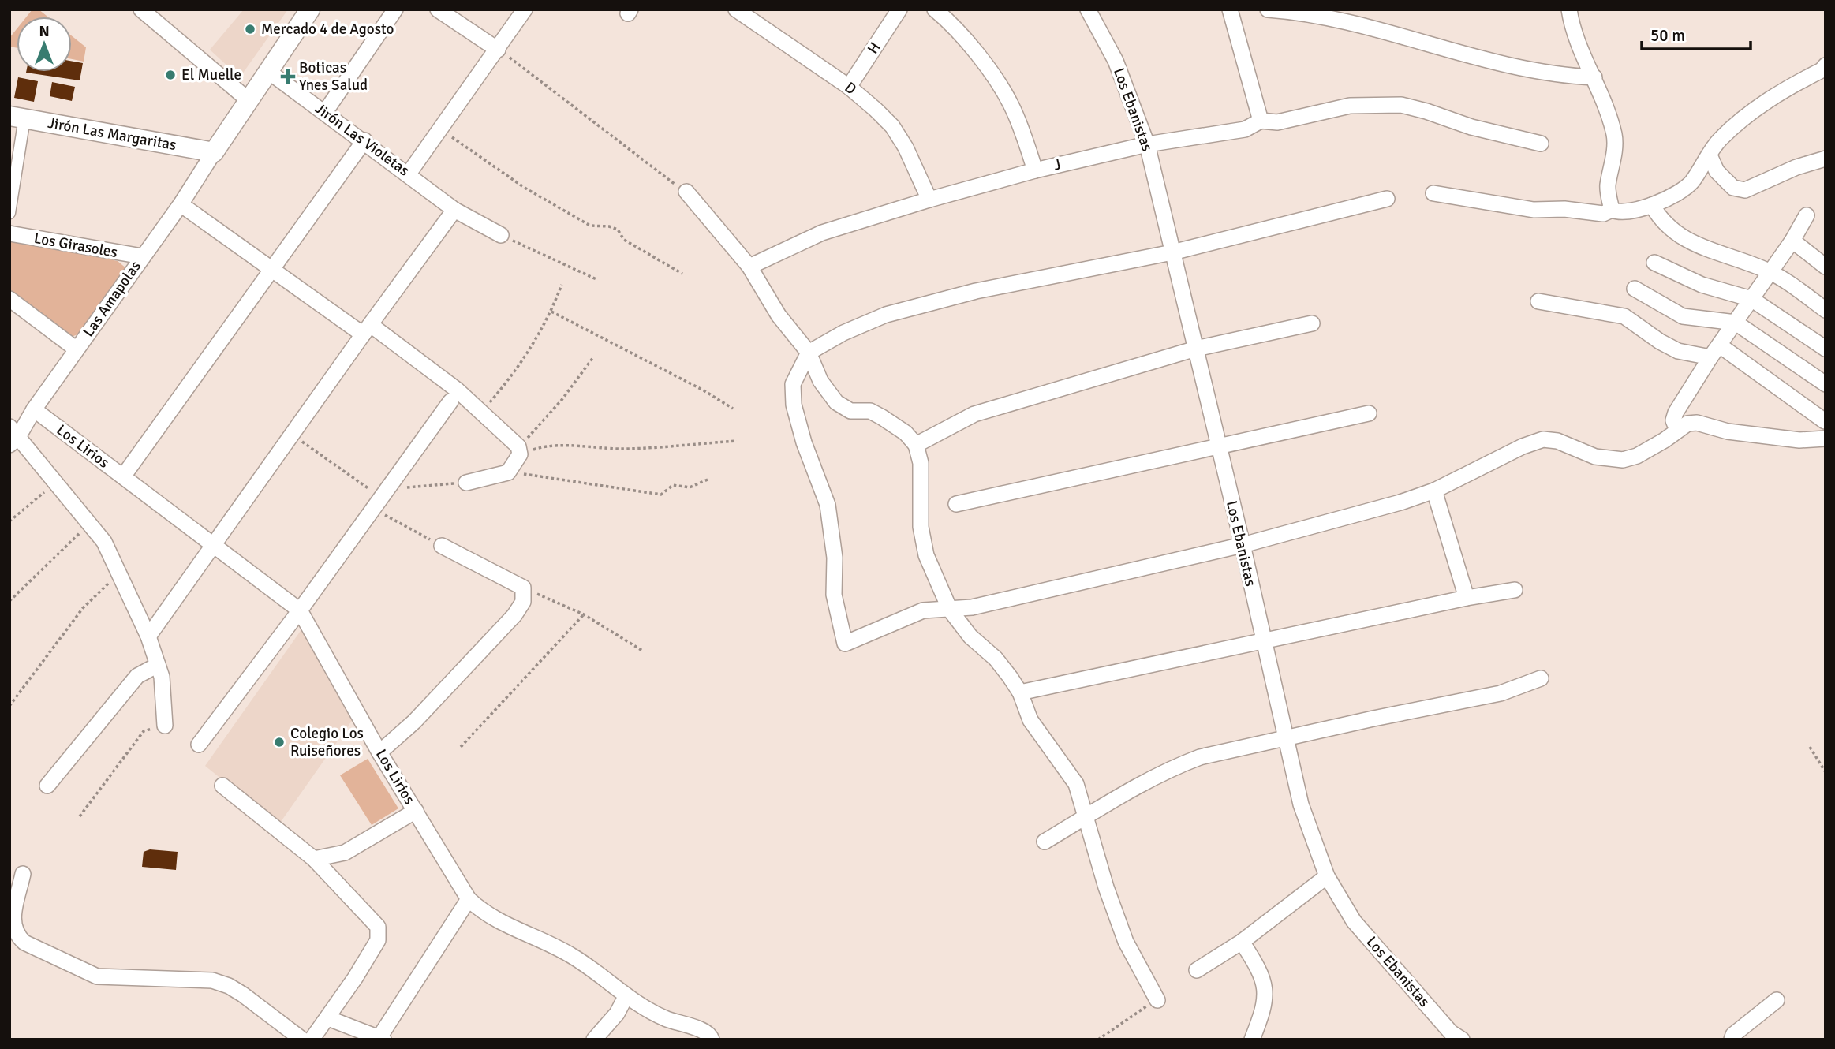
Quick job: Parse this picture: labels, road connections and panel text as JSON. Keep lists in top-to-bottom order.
{
  "streets": {
    "street": [
      "H",
      "D",
      "Los Ebanistas",
      "Jirón Las Margaritas",
      "Jirón Las Violetas",
      "J",
      "Los Girasoles",
      "Las Amapolas",
      "Los Lirios"
    ]
  },
  "crossings": [
    ["H", "D"],
    ["D", "J"],
    ["Los Ebanistas", "J"],
    ["Jirón Las Margaritas", "Las Amapolas"],
    ["Los Girasoles", "Las Amapolas"],
    ["Las Amapolas", "Los Lirios"]
  ],
  "places": {
    "other": ["Mercado 4 de Agosto", "El Muelle", "Colegio Los Ruiseñores"],
    "health": ["Boticas Ynes Salud"]
  },
  "scale_bar": "50 m",
  "north": "top"
}
